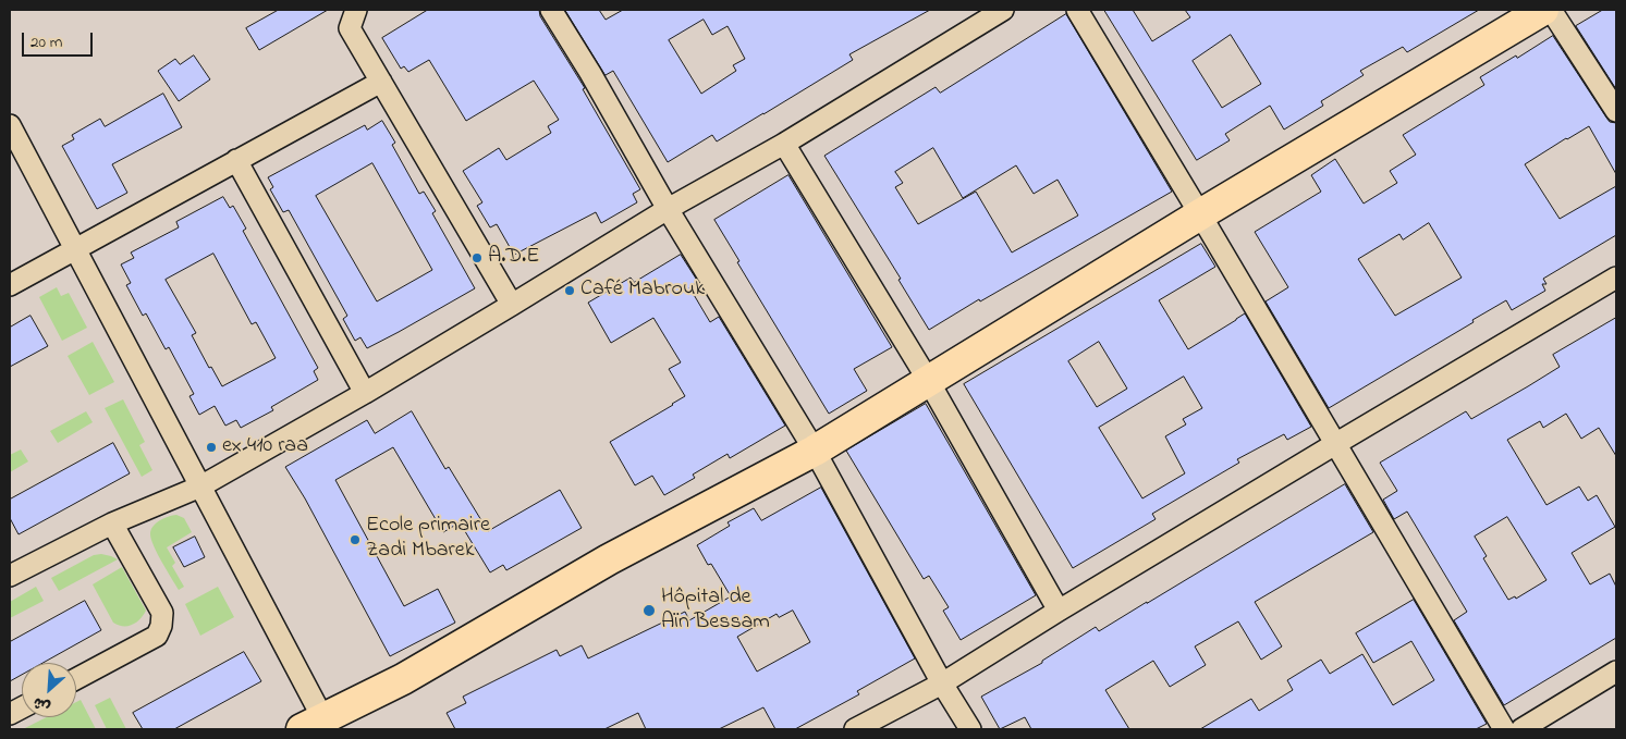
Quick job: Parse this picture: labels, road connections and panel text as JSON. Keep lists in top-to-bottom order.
{
  "places": [
    "A.D.E",
    "Café Mabrouk",
    "ex 410 raa",
    "Ecole primaire Zadi Mbarek",
    "Hôpital de Aïn Bessam"
  ],
  "scale_bar": "20 m",
  "north": "bottom left"
}
